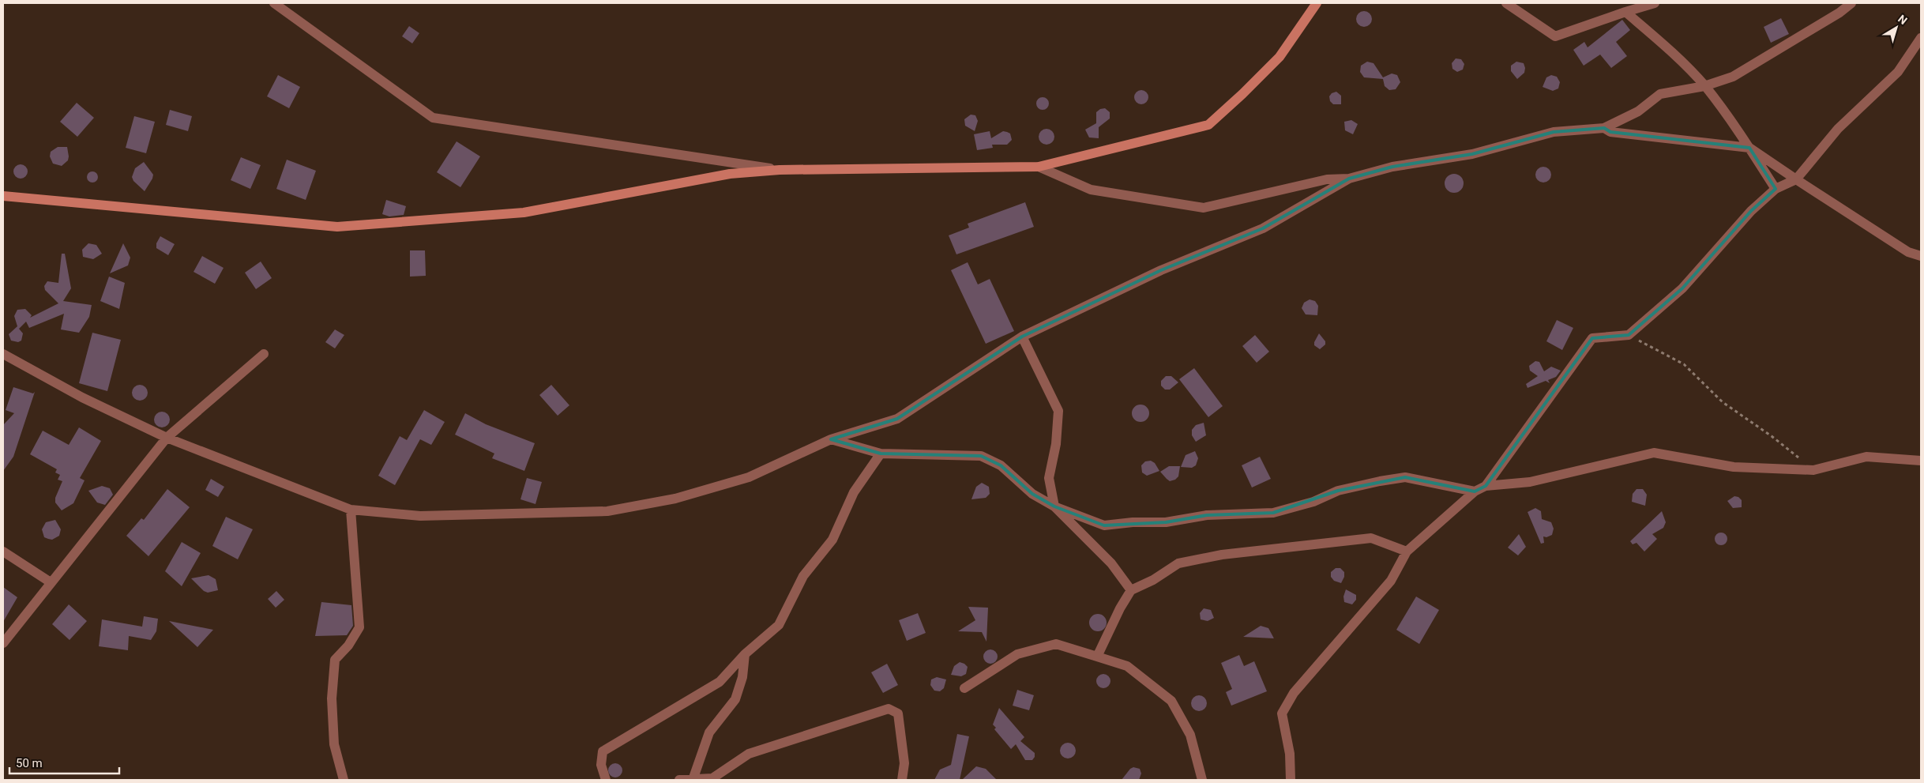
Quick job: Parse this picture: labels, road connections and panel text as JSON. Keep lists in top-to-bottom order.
{
  "scale_bar": "50 m",
  "north": "top right"
}
